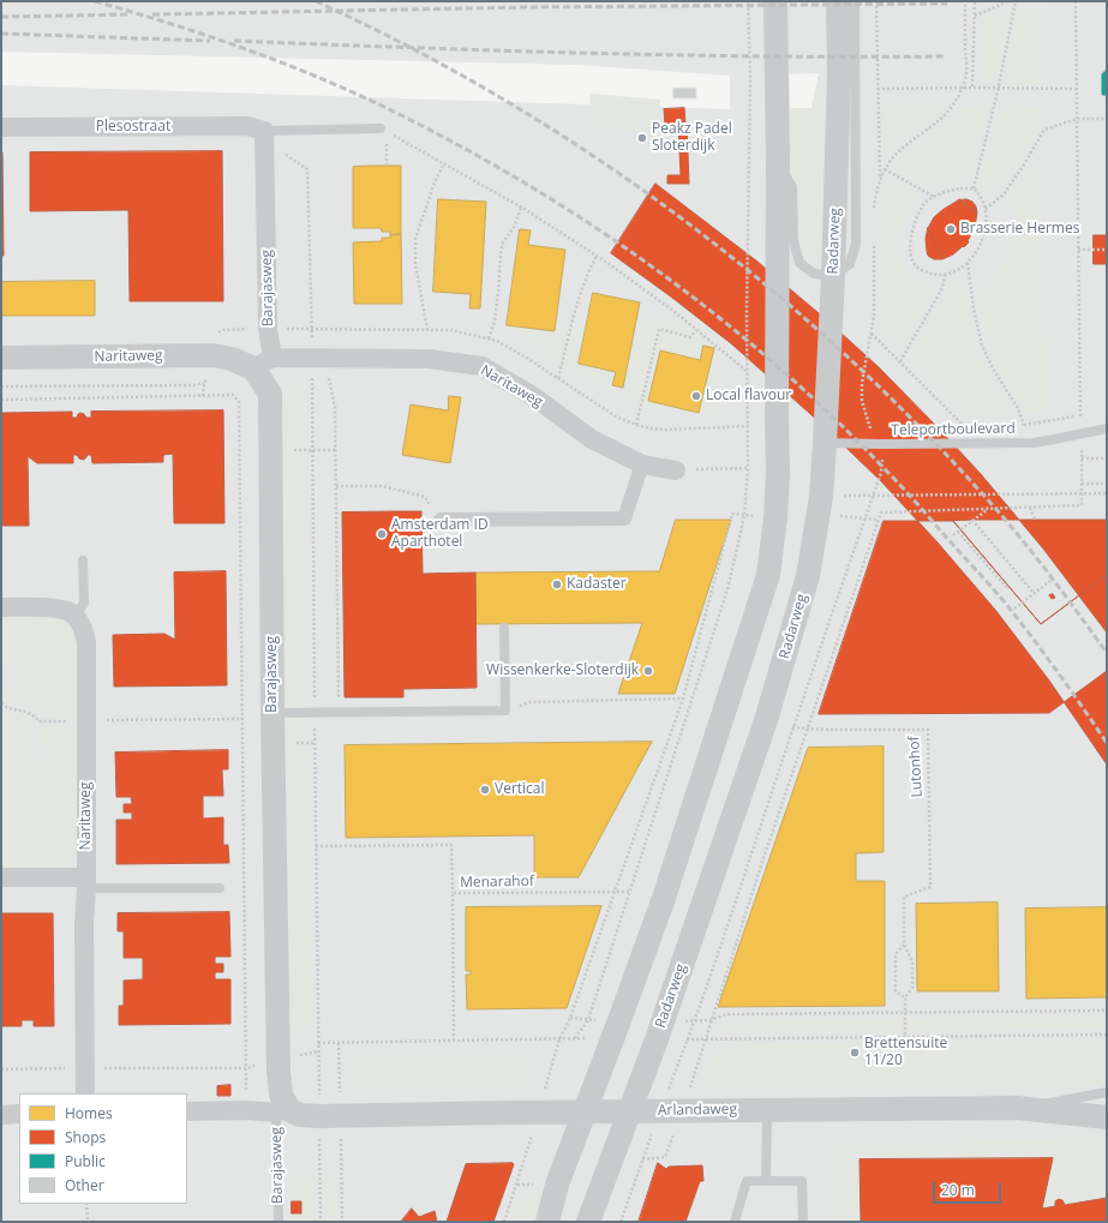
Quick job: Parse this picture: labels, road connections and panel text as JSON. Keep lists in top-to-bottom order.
{
  "streets": {
    "street": [
      "Plesostraat",
      "Radarweg",
      "Barajasweg",
      "Naritaweg",
      "Arlandaweg"
    ],
    "lane": ["Teleportboulevard"],
    "path": ["Lutonhof", "Menarahof"]
  },
  "crossings": [
    ["Plesostraat", "Barajasweg"],
    ["Radarweg", "Teleportboulevard"],
    ["Radarweg", "Lutonhof"],
    ["Radarweg", "Arlandaweg"],
    ["Barajasweg", "Naritaweg"],
    ["Barajasweg", "Arlandaweg"]
  ],
  "places": [
    "Peakz Padel Sloterdijk",
    "Brasserie Hermes",
    "Local flavour",
    "Amsterdam ID Aparthotel",
    "Kadaster",
    "Wissenkerke-Sloterdijk",
    "Vertical",
    "Brettensuite 11/20"
  ],
  "legend": [
    "Homes",
    "Shops",
    "Public",
    "Other"
  ],
  "scale_bar": "20 m"
}
